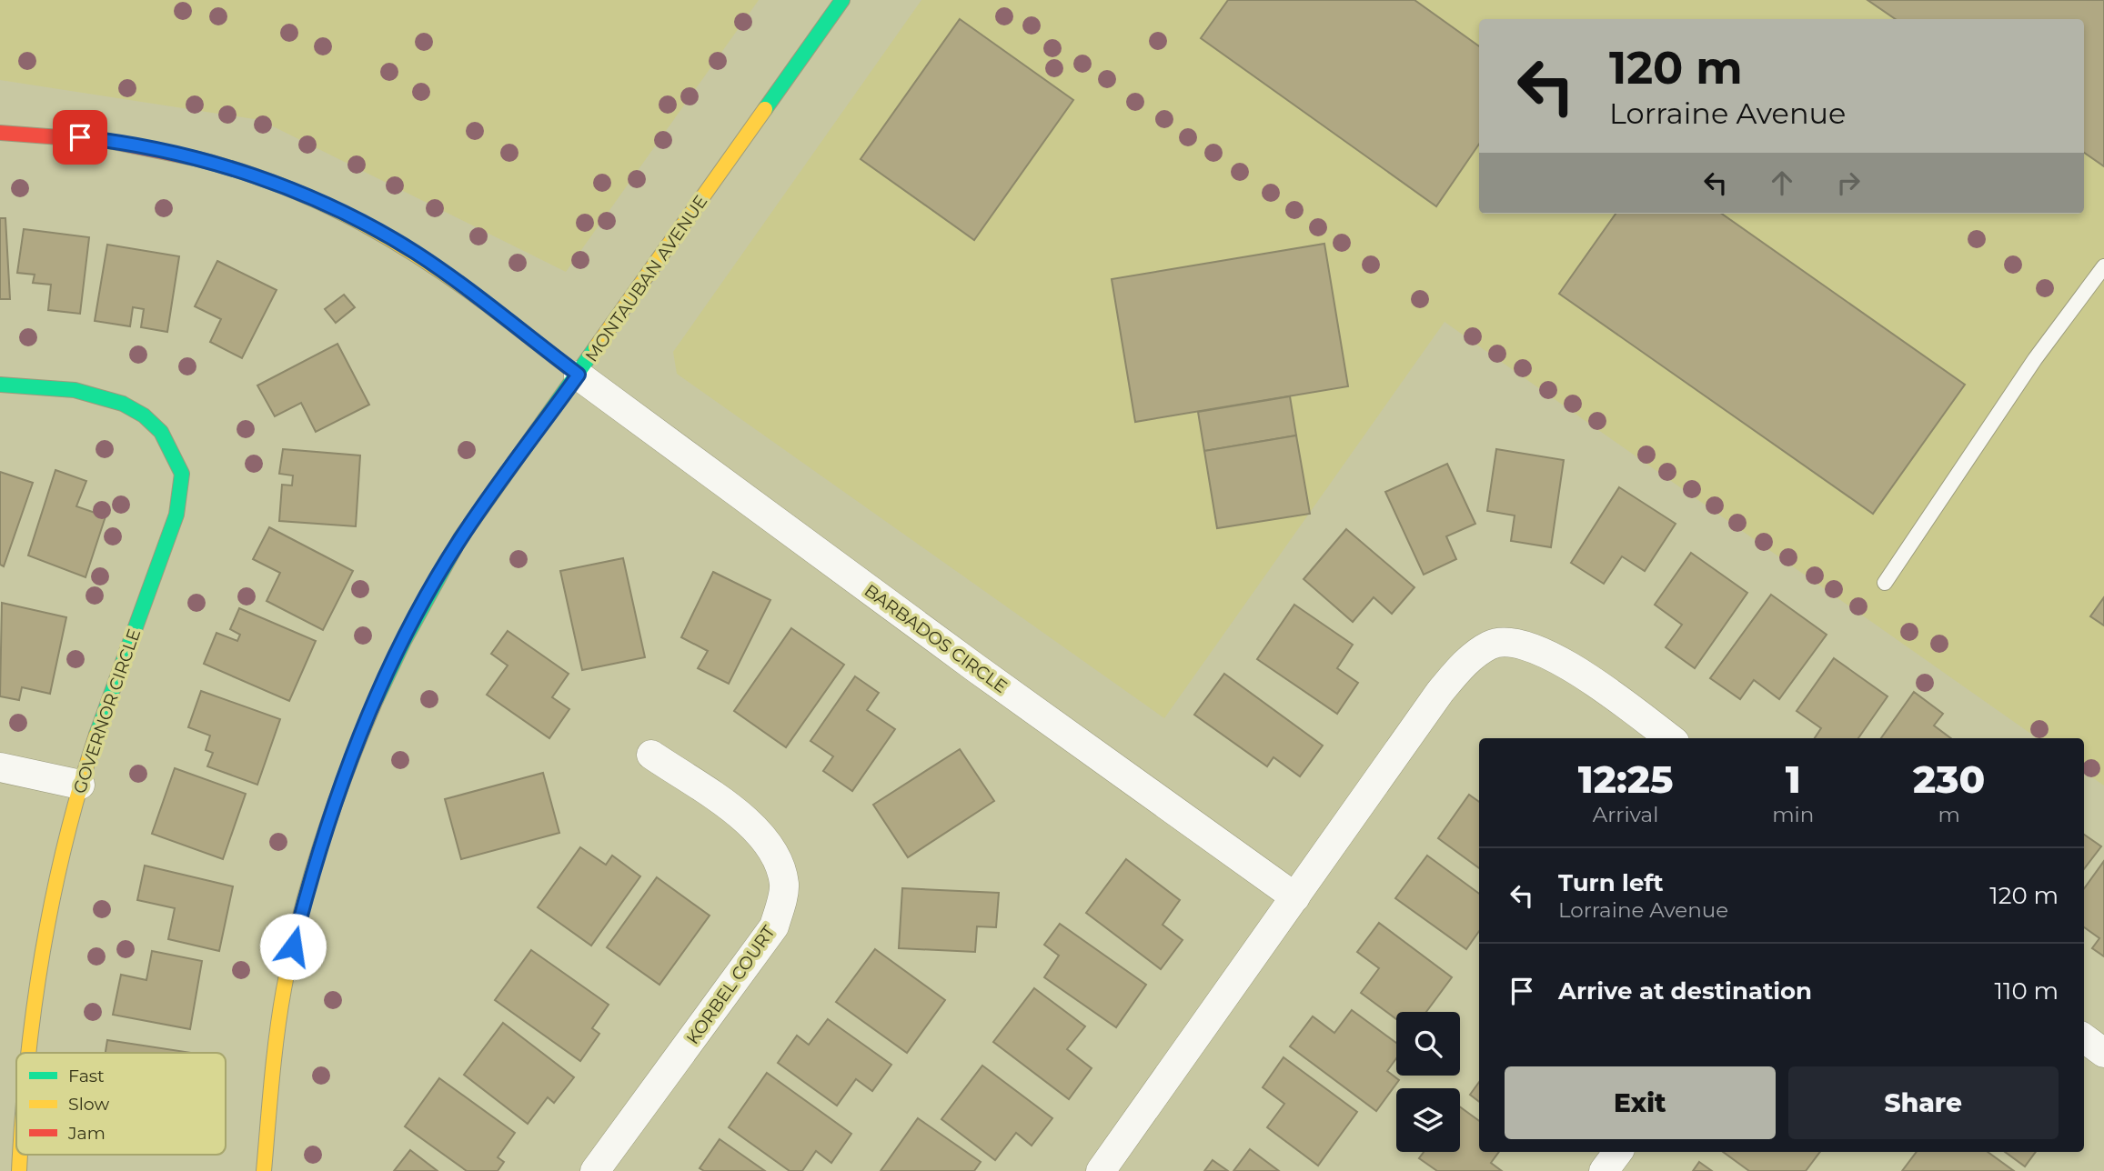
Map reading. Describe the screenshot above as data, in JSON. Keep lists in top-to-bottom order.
{
  "streets": {
    "street": [
      "MONTAUBAN AVENUE",
      "BARBADOS CIRCLE",
      "GOVERNOR CIRCLE",
      "KORBEL COURT"
    ]
  },
  "crossings": [
    ["MONTAUBAN AVENUE", "BARBADOS CIRCLE"]
  ],
  "legend": ["Fast", "Slow", "Jam"],
  "page": {
    "turn": ["120 m", "Lorraine Avenue"],
    "eta": [
      "12:25",
      "Arrival",
      "1",
      "min",
      "230",
      "m"
    ],
    "list": [
      {
        "name": "Turn left",
        "note": "Lorraine Avenue",
        "value": "120 m"
      },
      {
        "name": "Arrive at destination",
        "value": "110 m"
      }
    ],
    "buttons": ["Exit", "Share"]
  }
}
